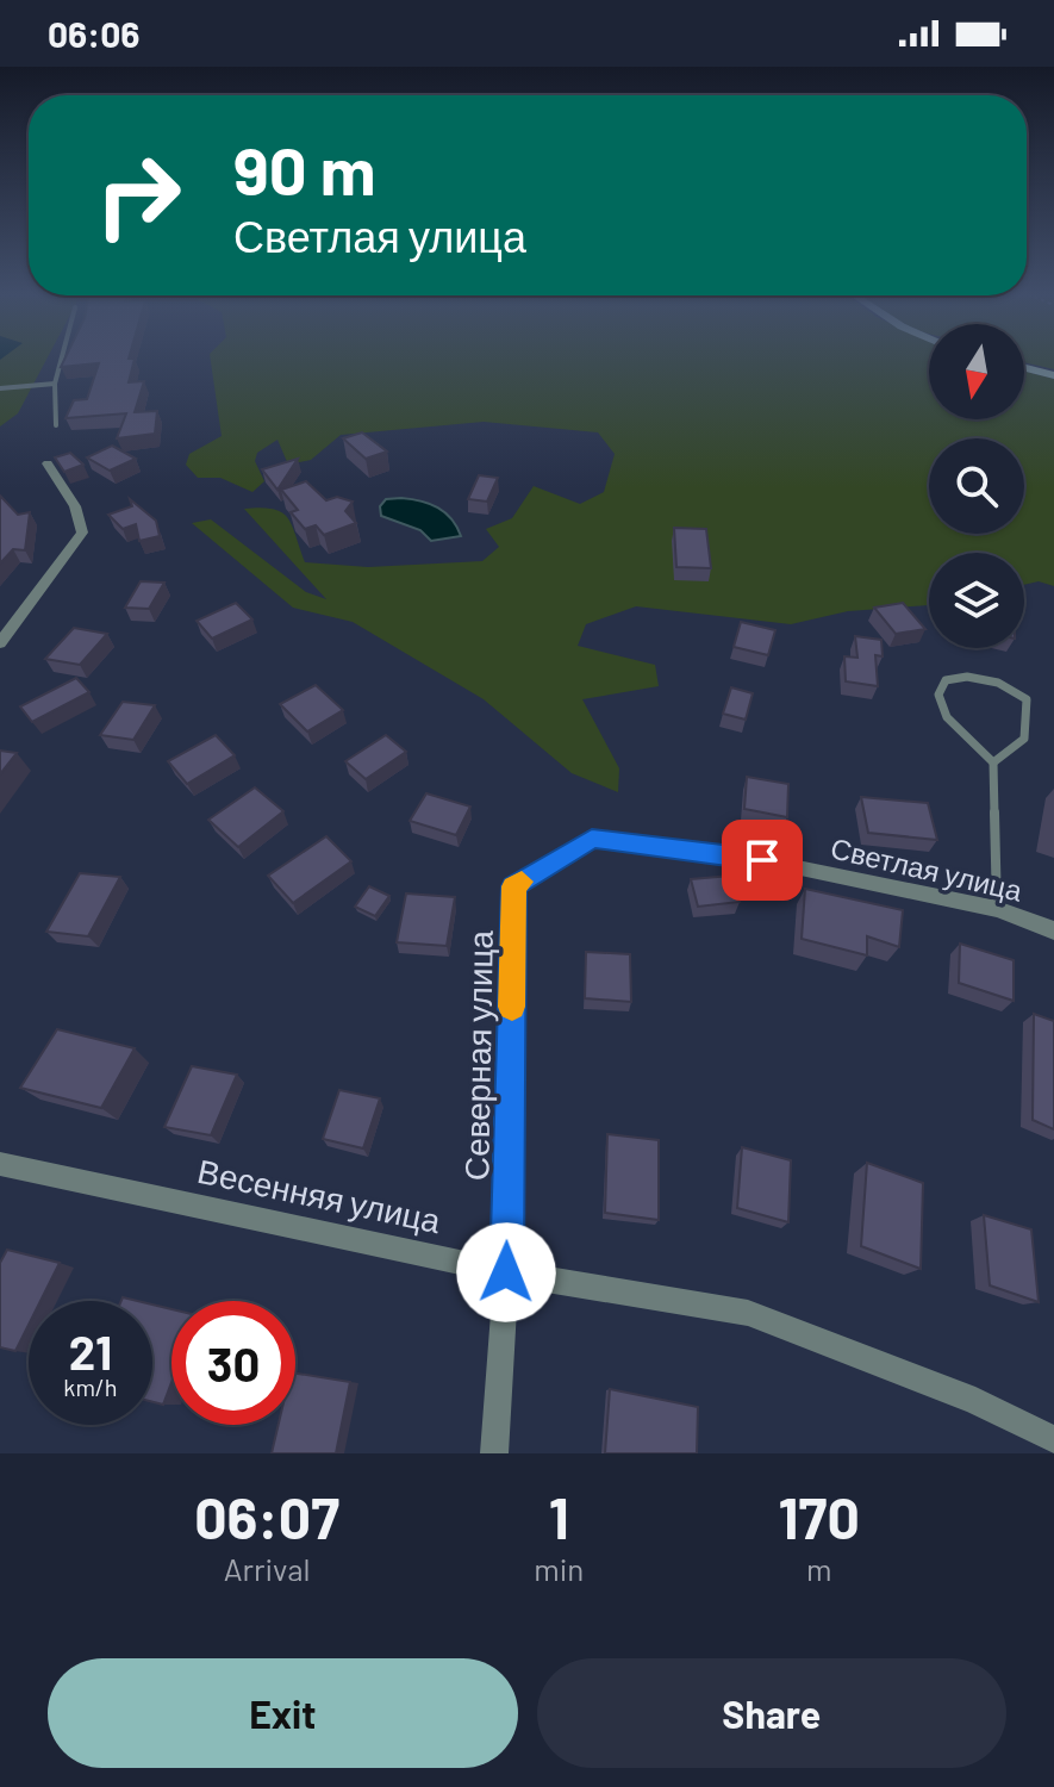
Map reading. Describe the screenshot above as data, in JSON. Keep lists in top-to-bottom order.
{
  "streets": {
    "street": ["Светлая улица", "Северная улица", "Весенняя улица"]
  },
  "crossings": [
    ["Светлая улица", "Северная улица"],
    ["Северная улица", "Весенняя улица"]
  ],
  "north": "bottom",
  "page": {
    "status": "06:06",
    "turn": ["90 m", "Светлая улица"],
    "speed": "21 km/h",
    "limit": "30",
    "eta": [
      "06:07",
      "Arrival",
      "1",
      "min",
      "170",
      "m"
    ],
    "buttons": ["Exit", "Share"]
  }
}
